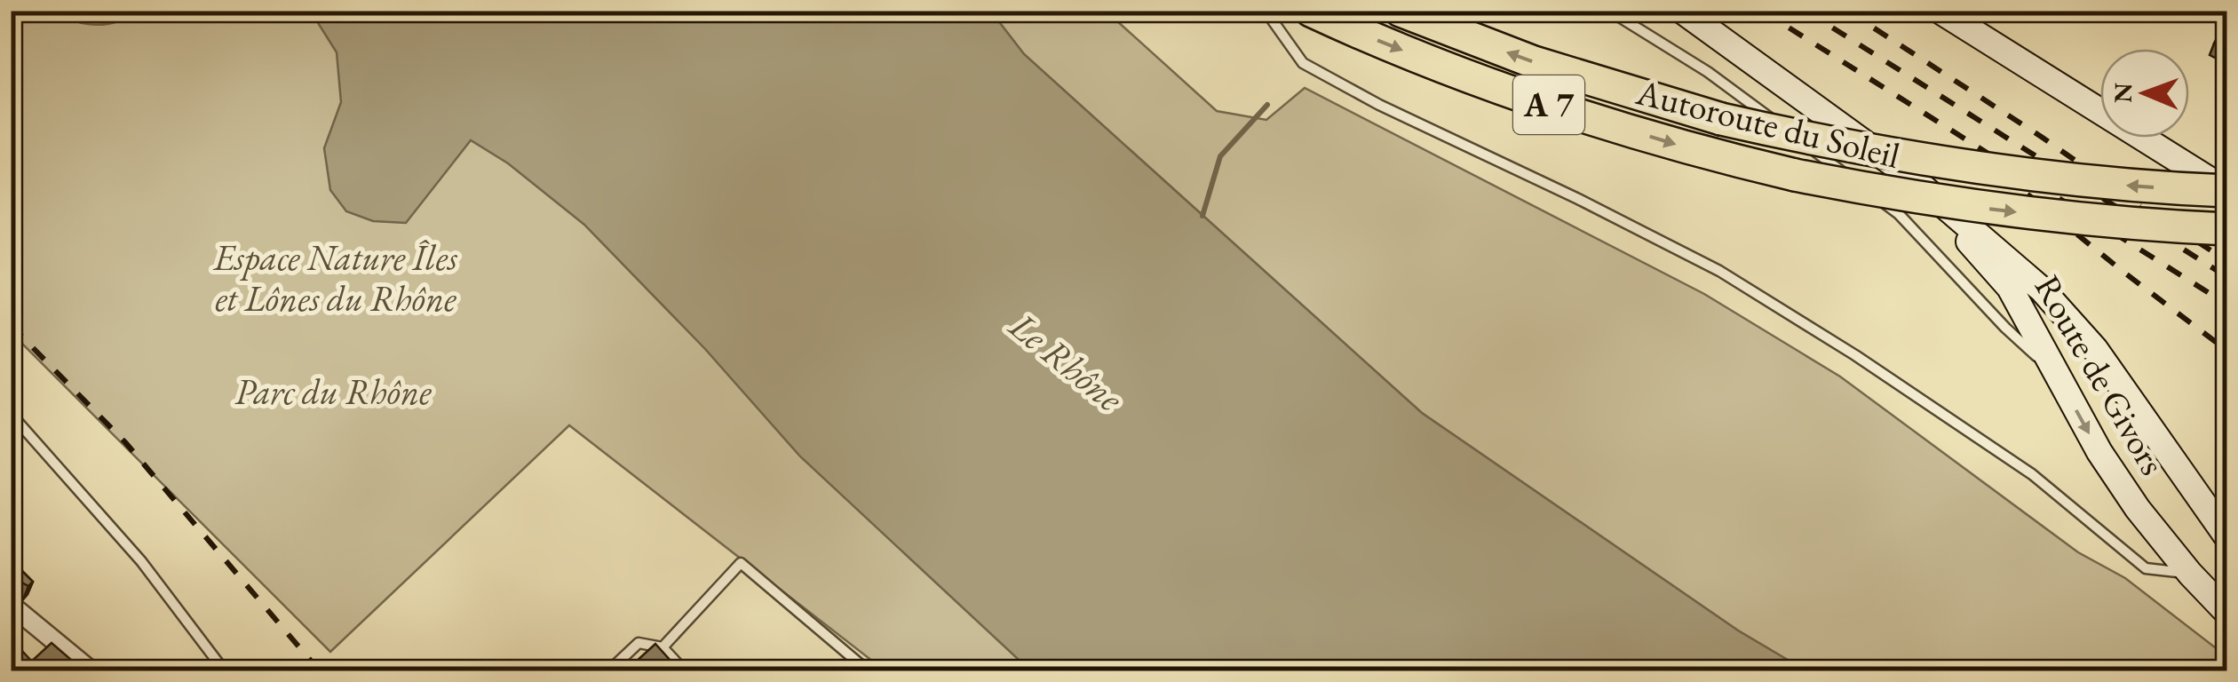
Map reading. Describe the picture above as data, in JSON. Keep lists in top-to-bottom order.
{
  "streets": {
    "highway": ["A 7", "Autoroute du Soleil"],
    "main road": ["Route de Givors"]
  },
  "water": ["Le Rhône"],
  "parks": ["Espace Nature Îles et Lônes du Rhône", "Parc du Rhône"],
  "north": "left"
}
